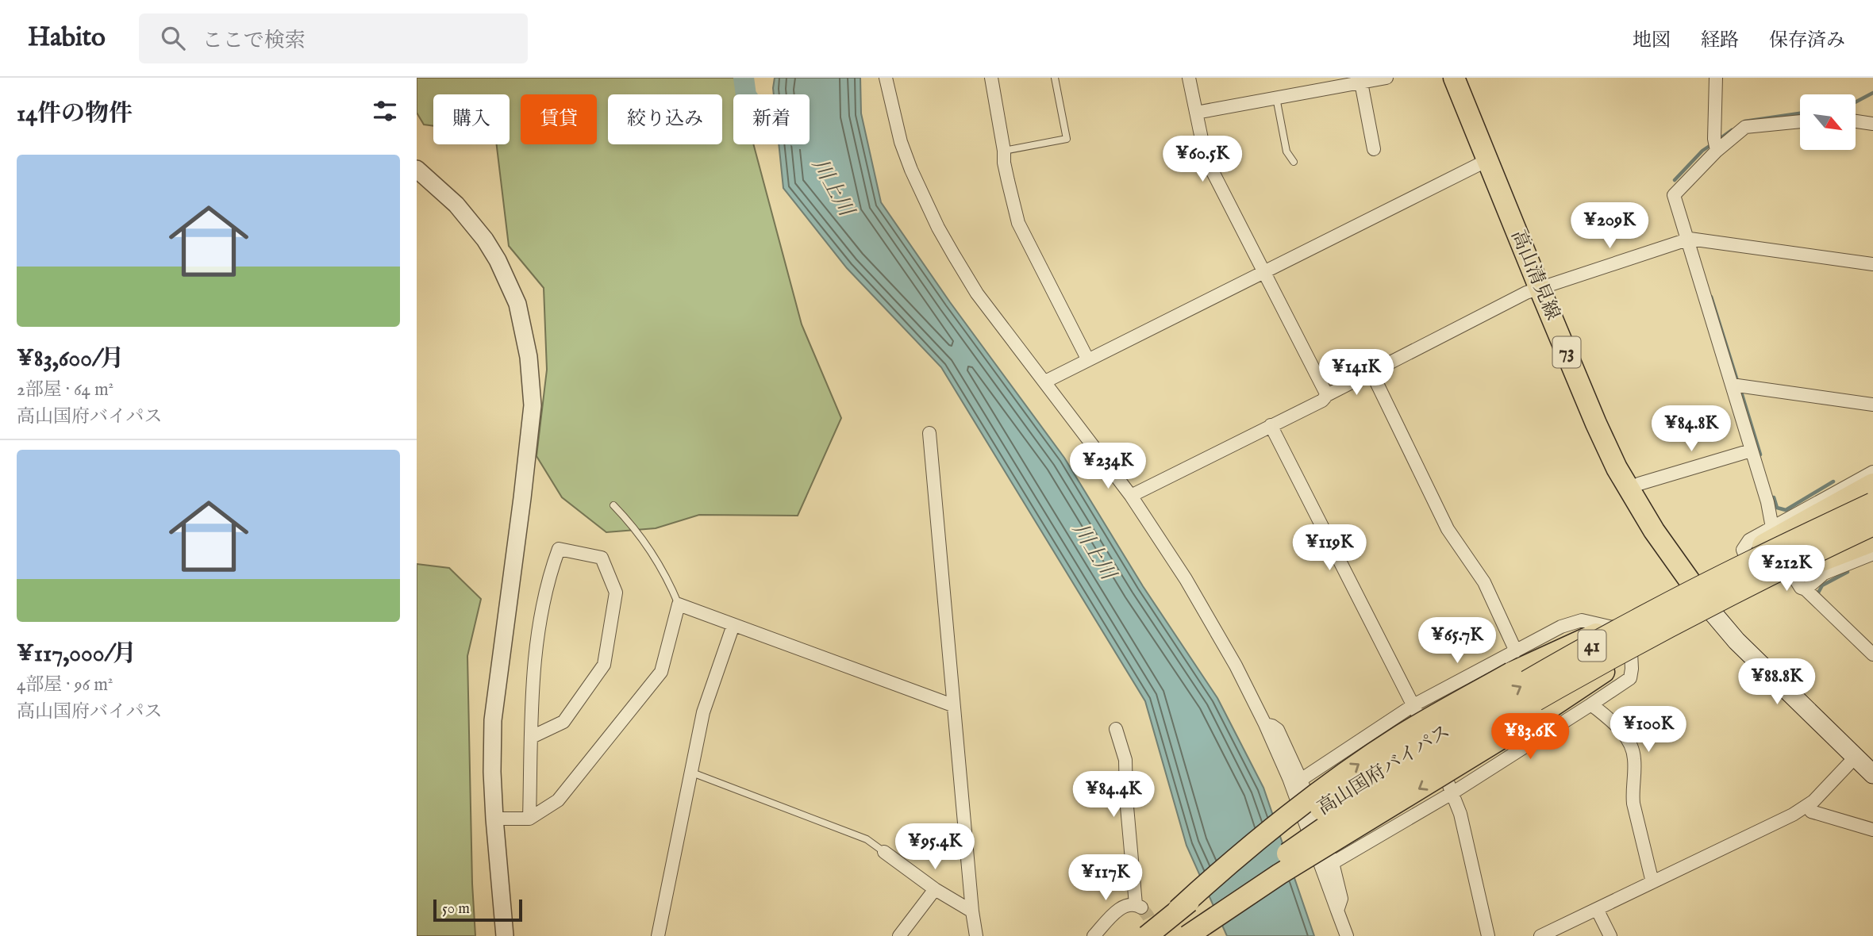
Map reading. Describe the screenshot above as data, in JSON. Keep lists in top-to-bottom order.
{
  "streets": {
    "highway": ["41", "高山国府バイパス"],
    "main road": ["高山清見線", "73"]
  },
  "crossings": [
    ["高山清見線", "41"],
    ["41", "高山国府バイパス"]
  ],
  "water": ["川上川"],
  "scale_bar": "50 m",
  "north": "bottom right",
  "page": {
    "header": "Habito",
    "search": "ここで検索",
    "nav": ["地図", "経路", "保存済み"],
    "heading": "14件の物件",
    "chip": [
      "購入",
      "賃貸",
      "絞り込み",
      "新着"
    ],
    "price": [
      "¥60.5K",
      "¥209K",
      "¥141K",
      "¥84.8K",
      "¥234K",
      "¥119K",
      "¥212K",
      "¥65.7K",
      "¥88.8K",
      "¥100K",
      "¥83.6K",
      "¥84.4K",
      "¥95.4K",
      "¥117K"
    ],
    "list": [
      {
        "name": "¥83,600/月",
        "note": "2部屋 · 64 m² · 高山国府バイパス"
      },
      {
        "name": "¥117,000/月",
        "note": "4部屋 · 96 m² · 高山国府バイパス"
      }
    ],
    "scale": "50 m"
  }
}
